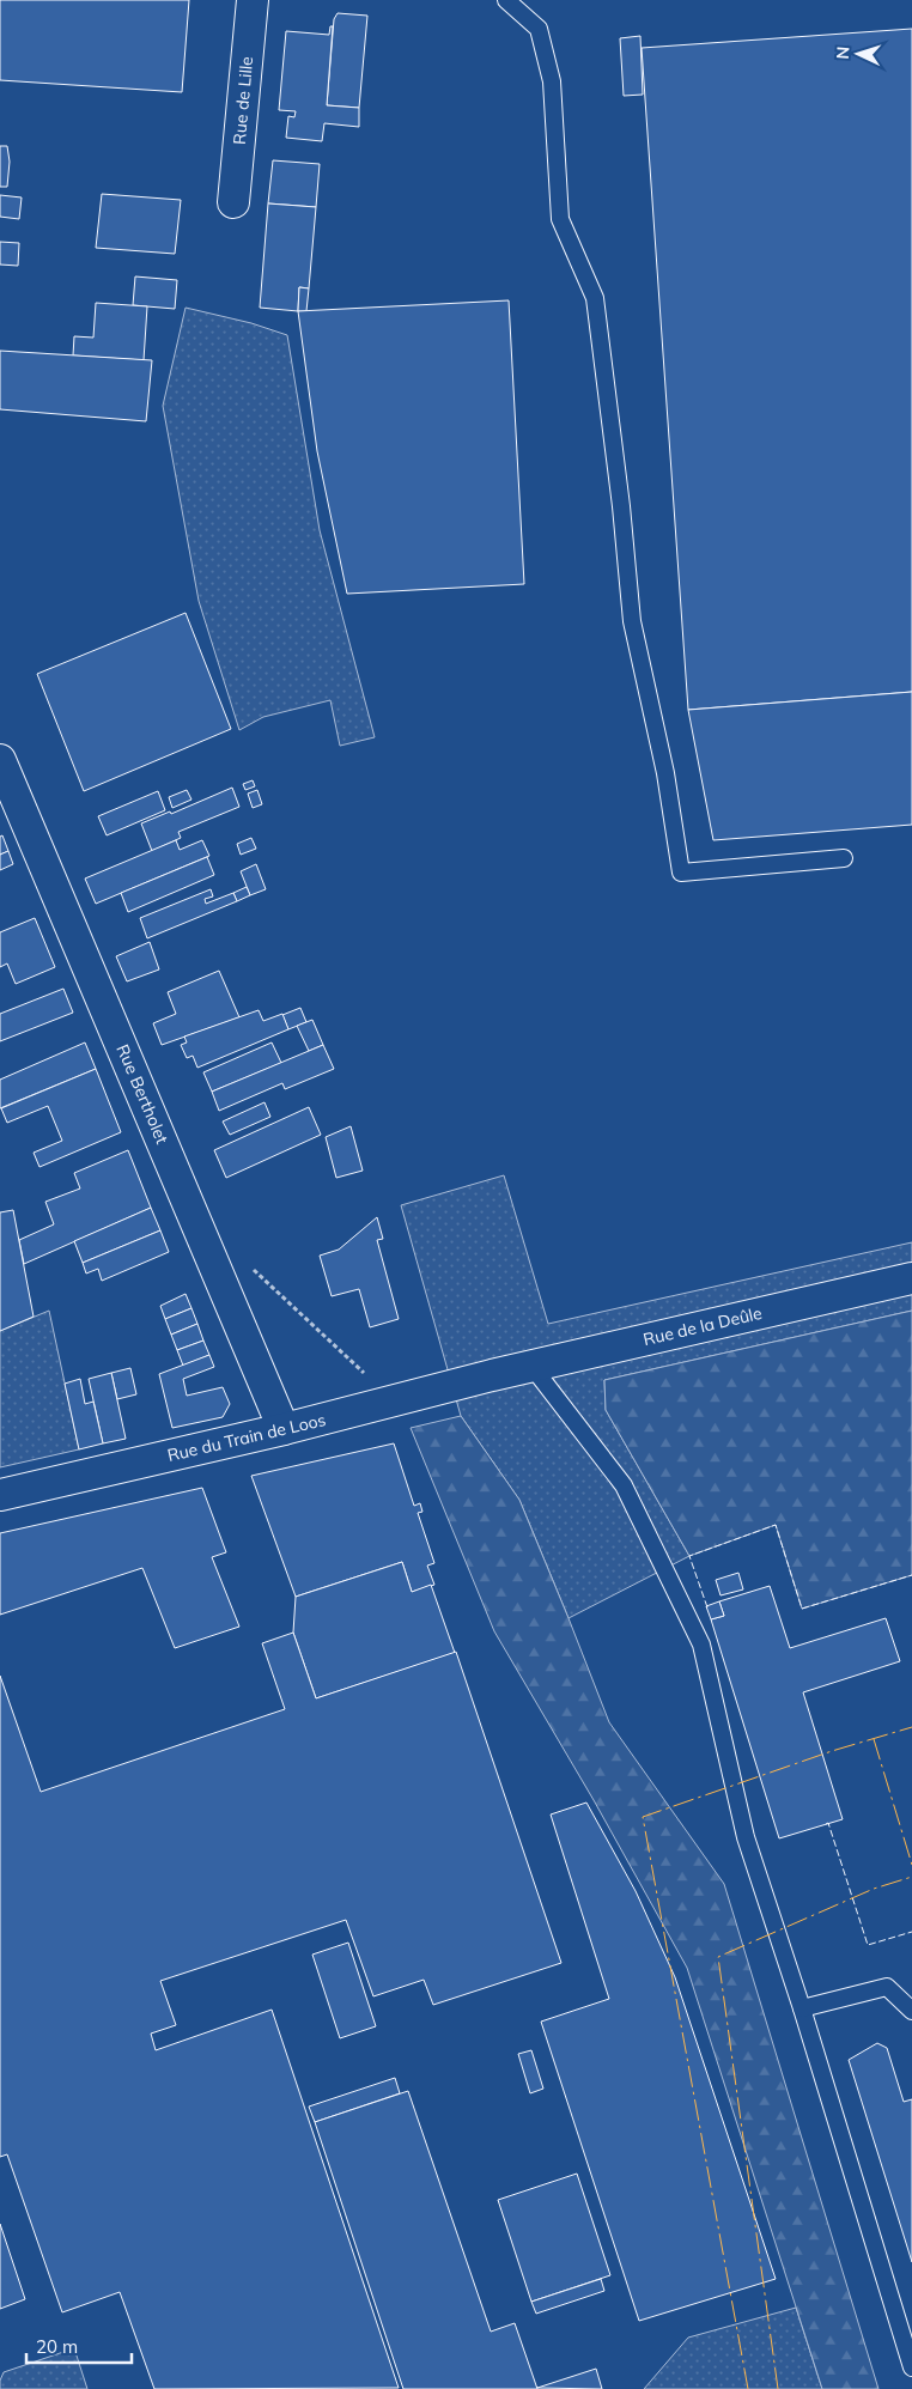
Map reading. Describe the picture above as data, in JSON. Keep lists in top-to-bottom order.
{
  "streets": {
    "street": [
      "Rue de Lille",
      "Rue Bertholet",
      "Rue de la Deûle",
      "Rue du Train de Loos"
    ]
  },
  "crossings": [
    ["Rue Bertholet", "Rue du Train de Loos"],
    ["Rue de la Deûle", "Rue du Train de Loos"]
  ],
  "scale_bar": "20 m",
  "north": "left"
}
